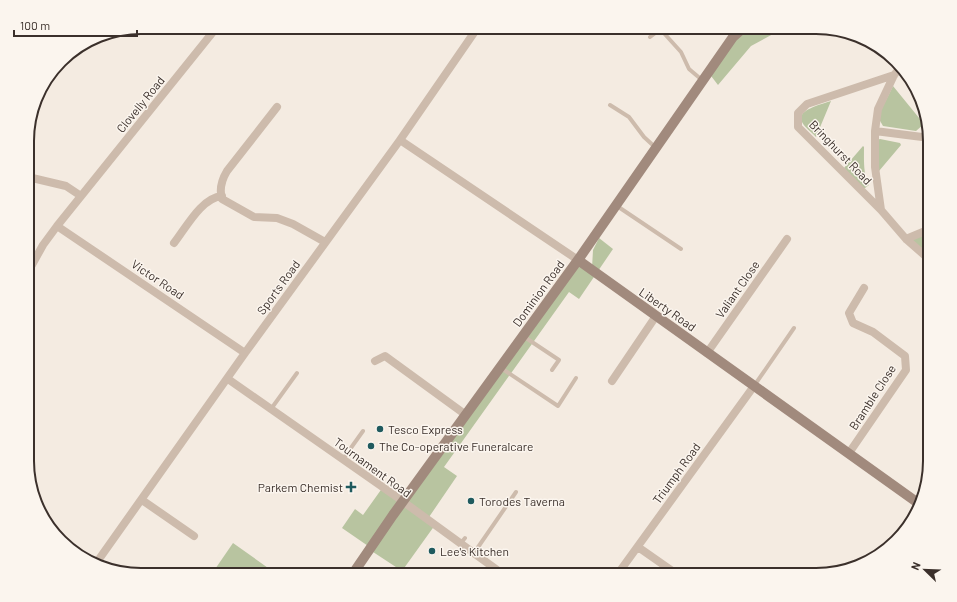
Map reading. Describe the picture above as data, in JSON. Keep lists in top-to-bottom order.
{
  "streets": {
    "street": [
      "Clovelly Road",
      "Bringhurst Road",
      "Victor Road",
      "Sports Road",
      "Valiant Close",
      "Dominion Road",
      "Liberty Road",
      "Bramble Close",
      "Tournament Road",
      "Triumph Road"
    ]
  },
  "crossings": [
    ["Clovelly Road", "Victor Road"],
    ["Victor Road", "Sports Road"],
    ["Sports Road", "Liberty Road"],
    ["Sports Road", "Tournament Road"],
    ["Valiant Close", "Liberty Road"],
    ["Dominion Road", "Liberty Road"],
    ["Dominion Road", "Tournament Road"],
    ["Liberty Road", "Bramble Close"],
    ["Liberty Road", "Triumph Road"]
  ],
  "places": {
    "other": [
      "Tesco Express",
      "The Co-operative Funeralcare",
      "Torodes Taverna",
      "Lee's Kitchen"
    ],
    "health": ["Parkem Chemist"]
  },
  "scale_bar": "100 m",
  "north": "top left"
}
